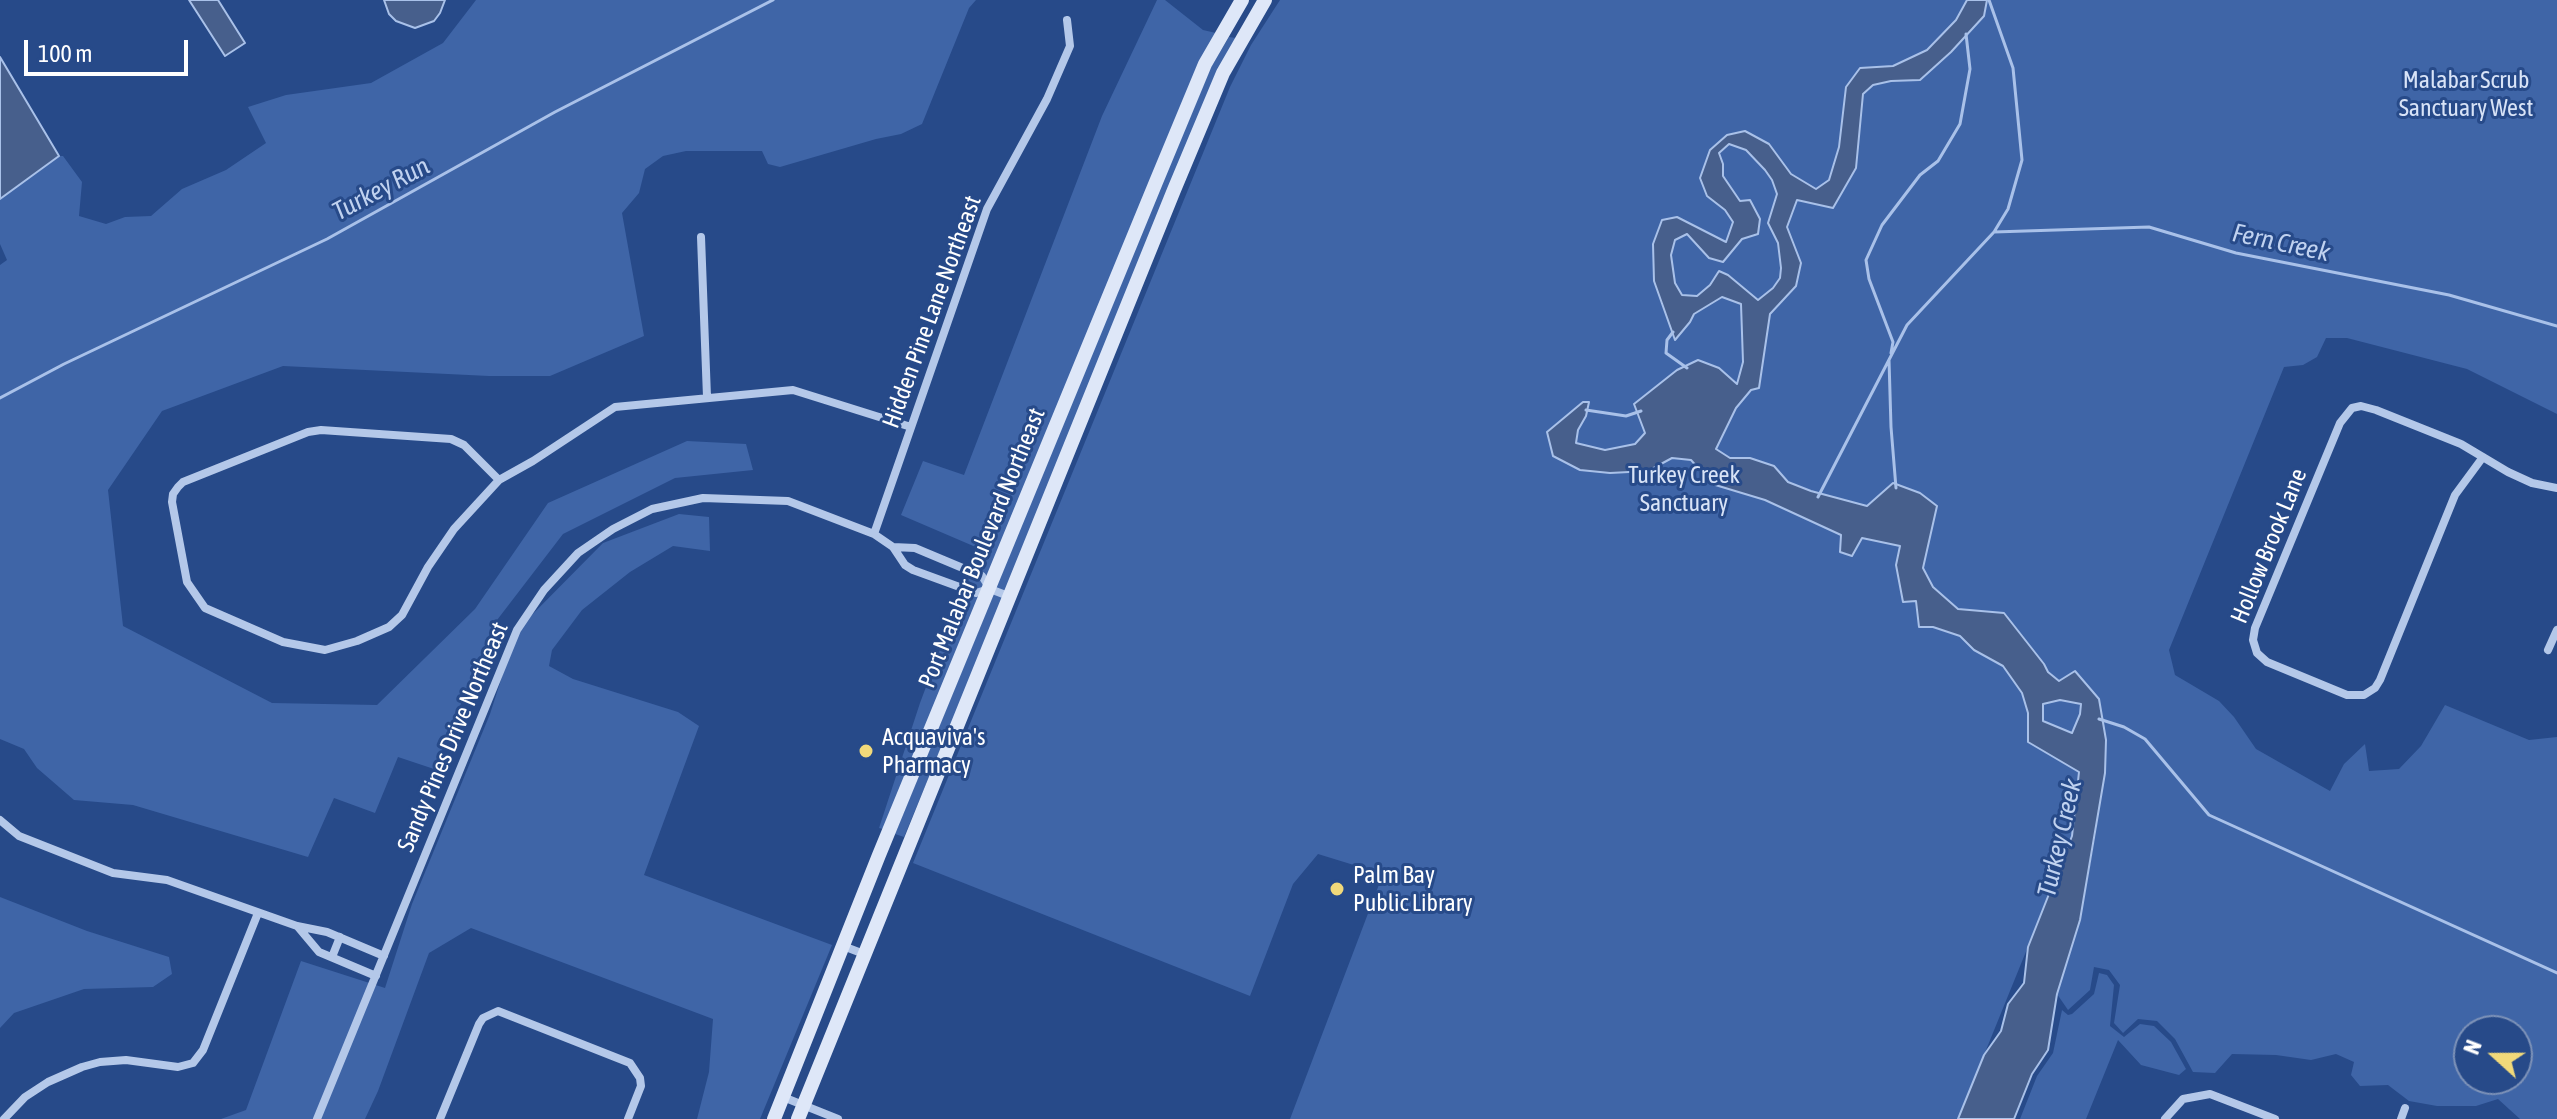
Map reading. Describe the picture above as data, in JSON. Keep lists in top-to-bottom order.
{
  "streets": {
    "street": [
      "Hidden Pine Lane Northeast",
      "Hollow Brook Lane",
      "Port Malabar Boulevard Northeast",
      "Sandy Pines Drive Northeast"
    ]
  },
  "crossings": [
    ["Hidden Pine Lane Northeast", "Sandy Pines Drive Northeast"],
    ["Port Malabar Boulevard Northeast", "Sandy Pines Drive Northeast"]
  ],
  "water": ["Turkey Run", "Fern Creek", "Turkey Creek"],
  "parks": ["Malabar Scrub Sanctuary West", "Turkey Creek Sanctuary"],
  "places": ["Acquaviva's Pharmacy", "Palm Bay Public Library"],
  "scale_bar": "100 m",
  "north": "left"
}
